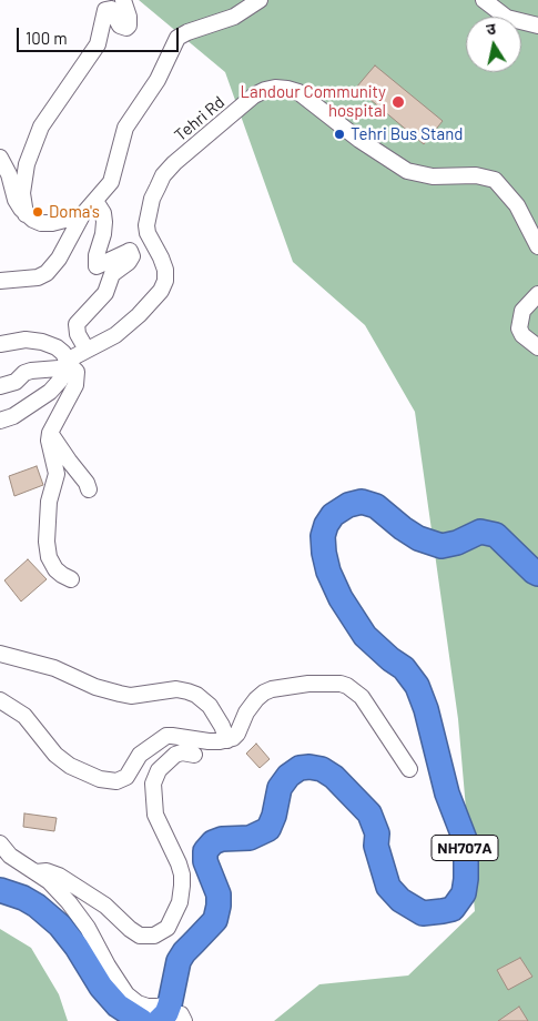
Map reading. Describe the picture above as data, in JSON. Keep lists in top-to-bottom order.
{
  "streets": {
    "highway": ["NH707A"],
    "street": ["Tehri Rd"]
  },
  "places": ["Landour Community hospital", "Tehri Bus Stand", "Doma's"],
  "scale_bar": "100 m",
  "north": "top"
}
